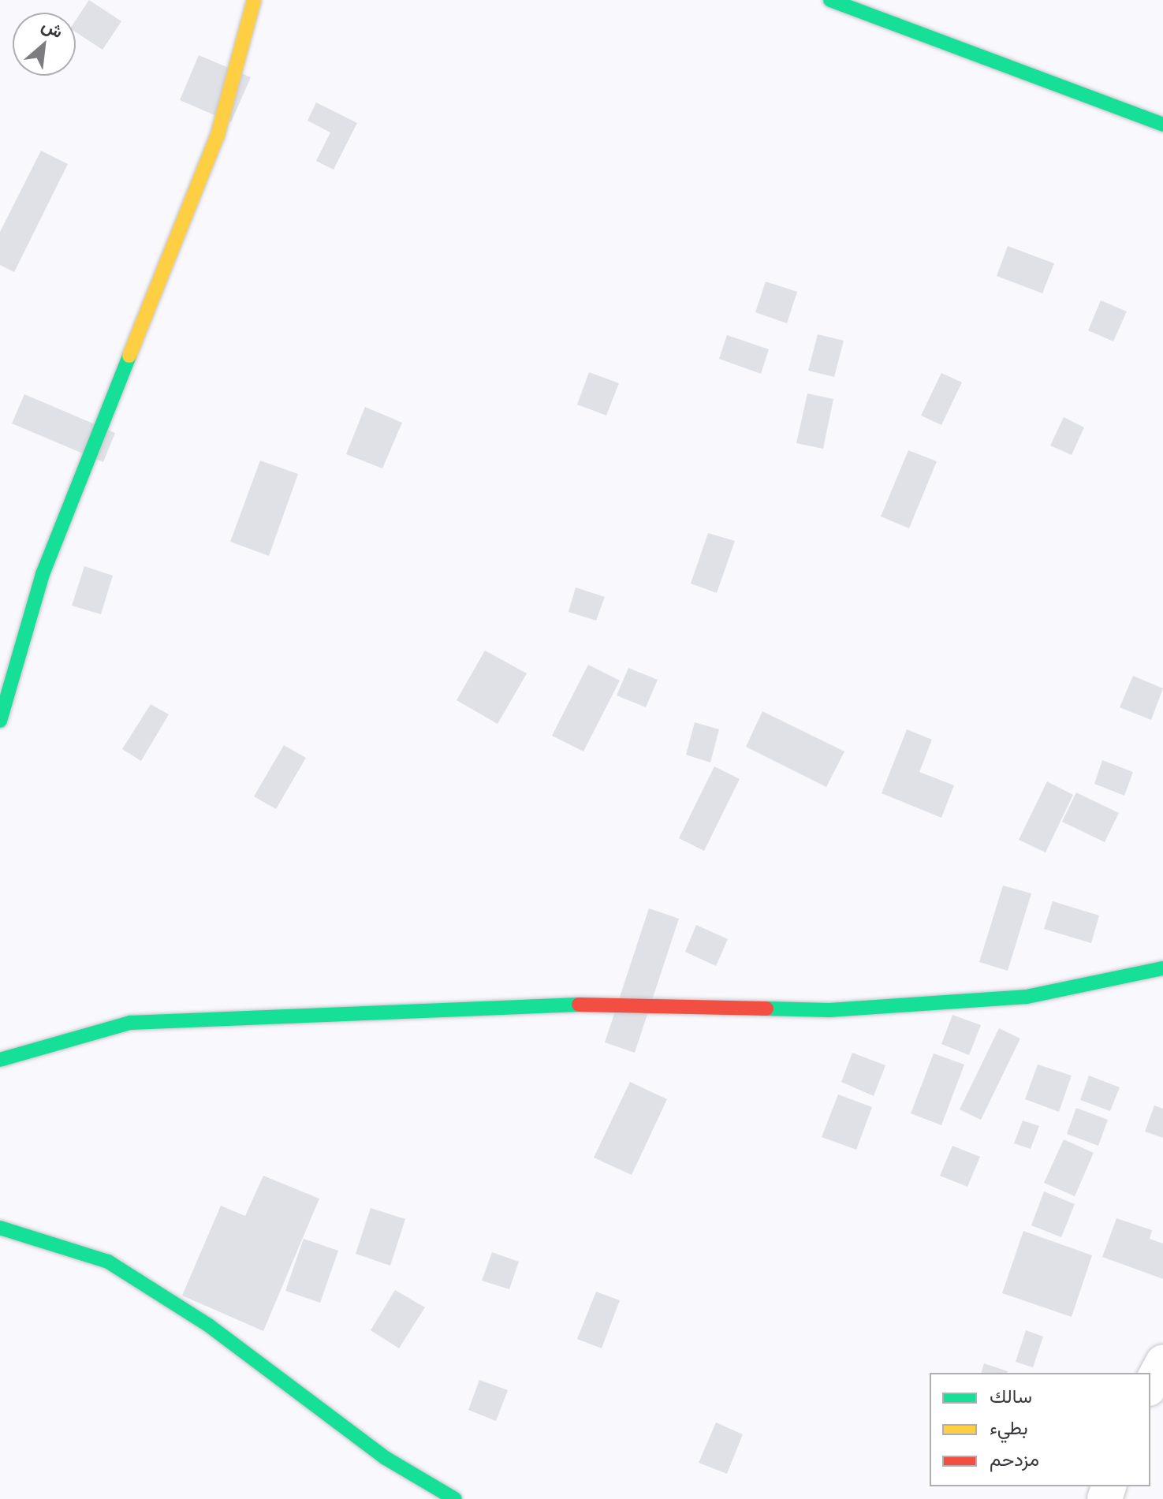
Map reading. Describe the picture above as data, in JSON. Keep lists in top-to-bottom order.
{
  "legend": ["سالك", "بطيء", "مزدحم"],
  "north": "top right"
}
